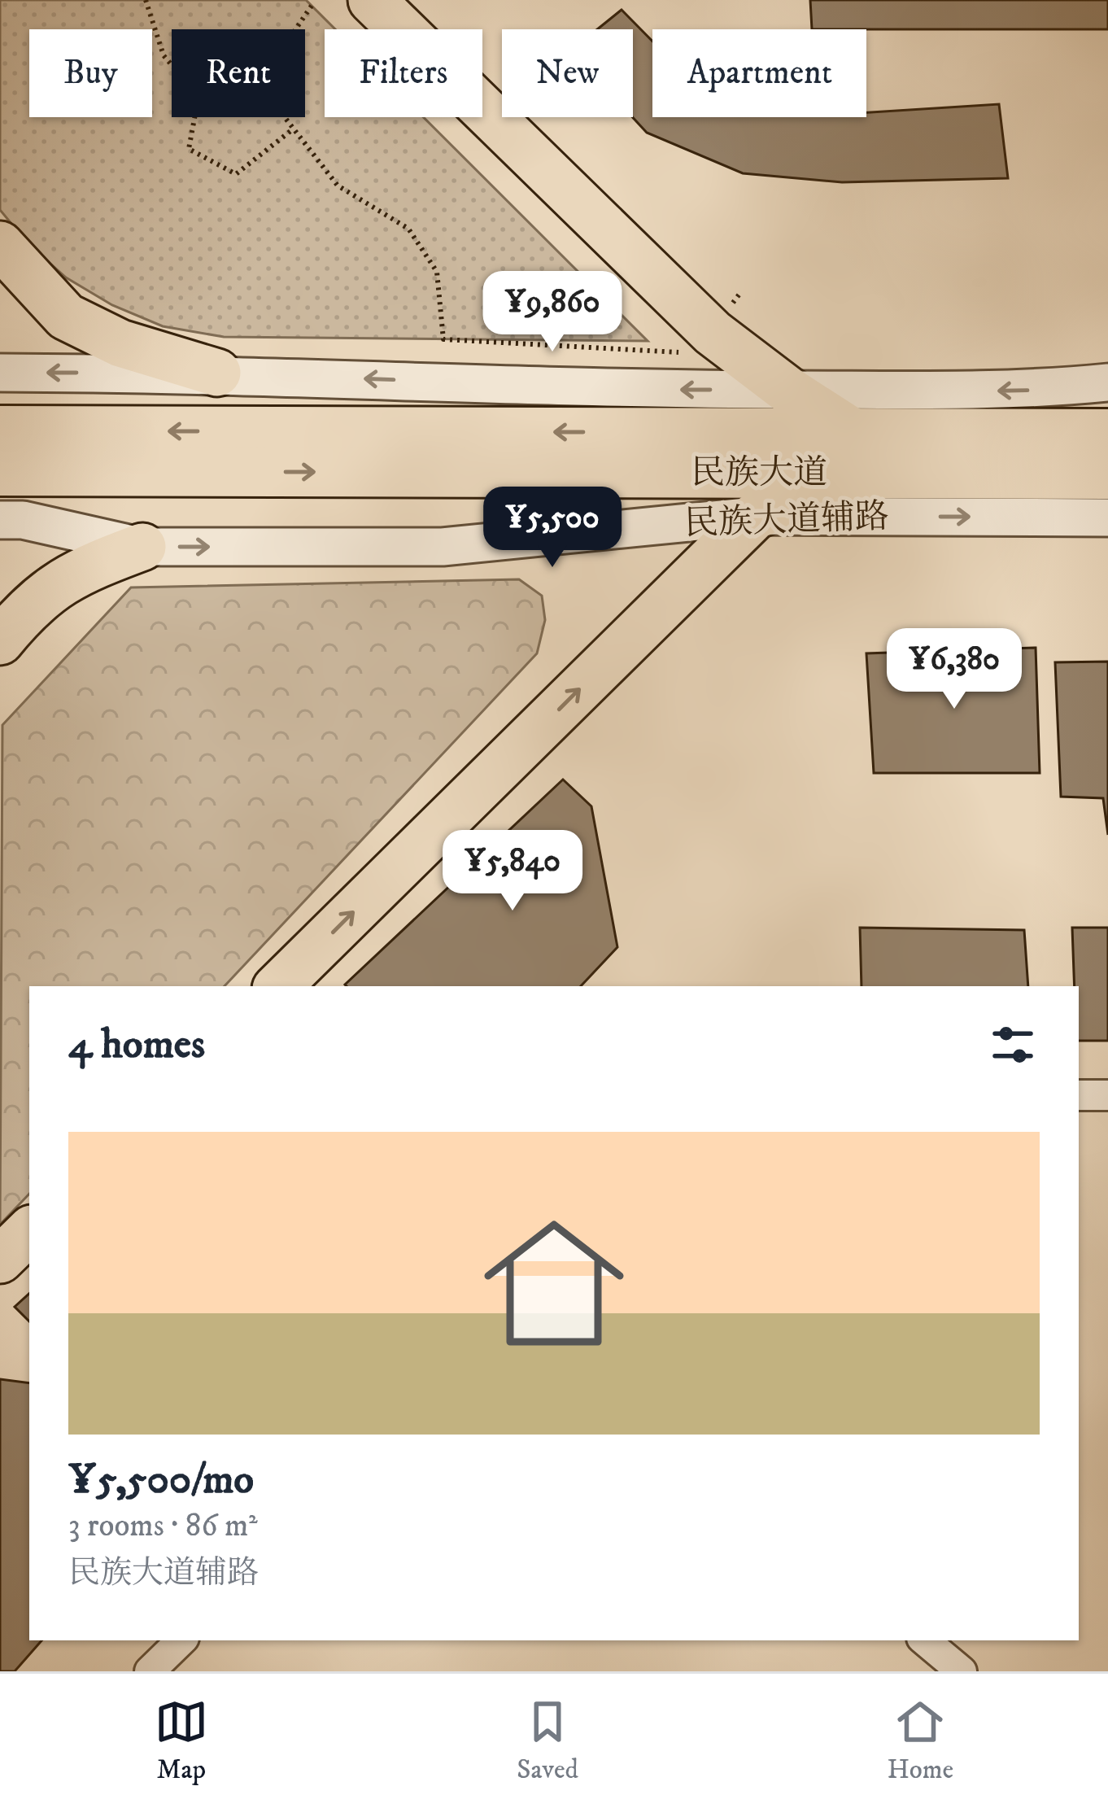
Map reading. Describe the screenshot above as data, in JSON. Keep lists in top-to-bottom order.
{
  "streets": {
    "highway": ["民族大道"],
    "street": ["民族大道辅路"]
  },
  "page": {
    "chip": [
      "Buy",
      "Rent",
      "Filters",
      "New",
      "Apartment"
    ],
    "price": [
      "¥9,860",
      "¥5,500",
      "¥6,380",
      "¥5,840"
    ],
    "heading": "4 homes",
    "list": [
      {
        "name": "¥5,500/mo",
        "note": "3 rooms · 86 m² · 民族大道辅路"
      }
    ],
    "tabs": ["Map", "Saved", "Home"]
  }
}
